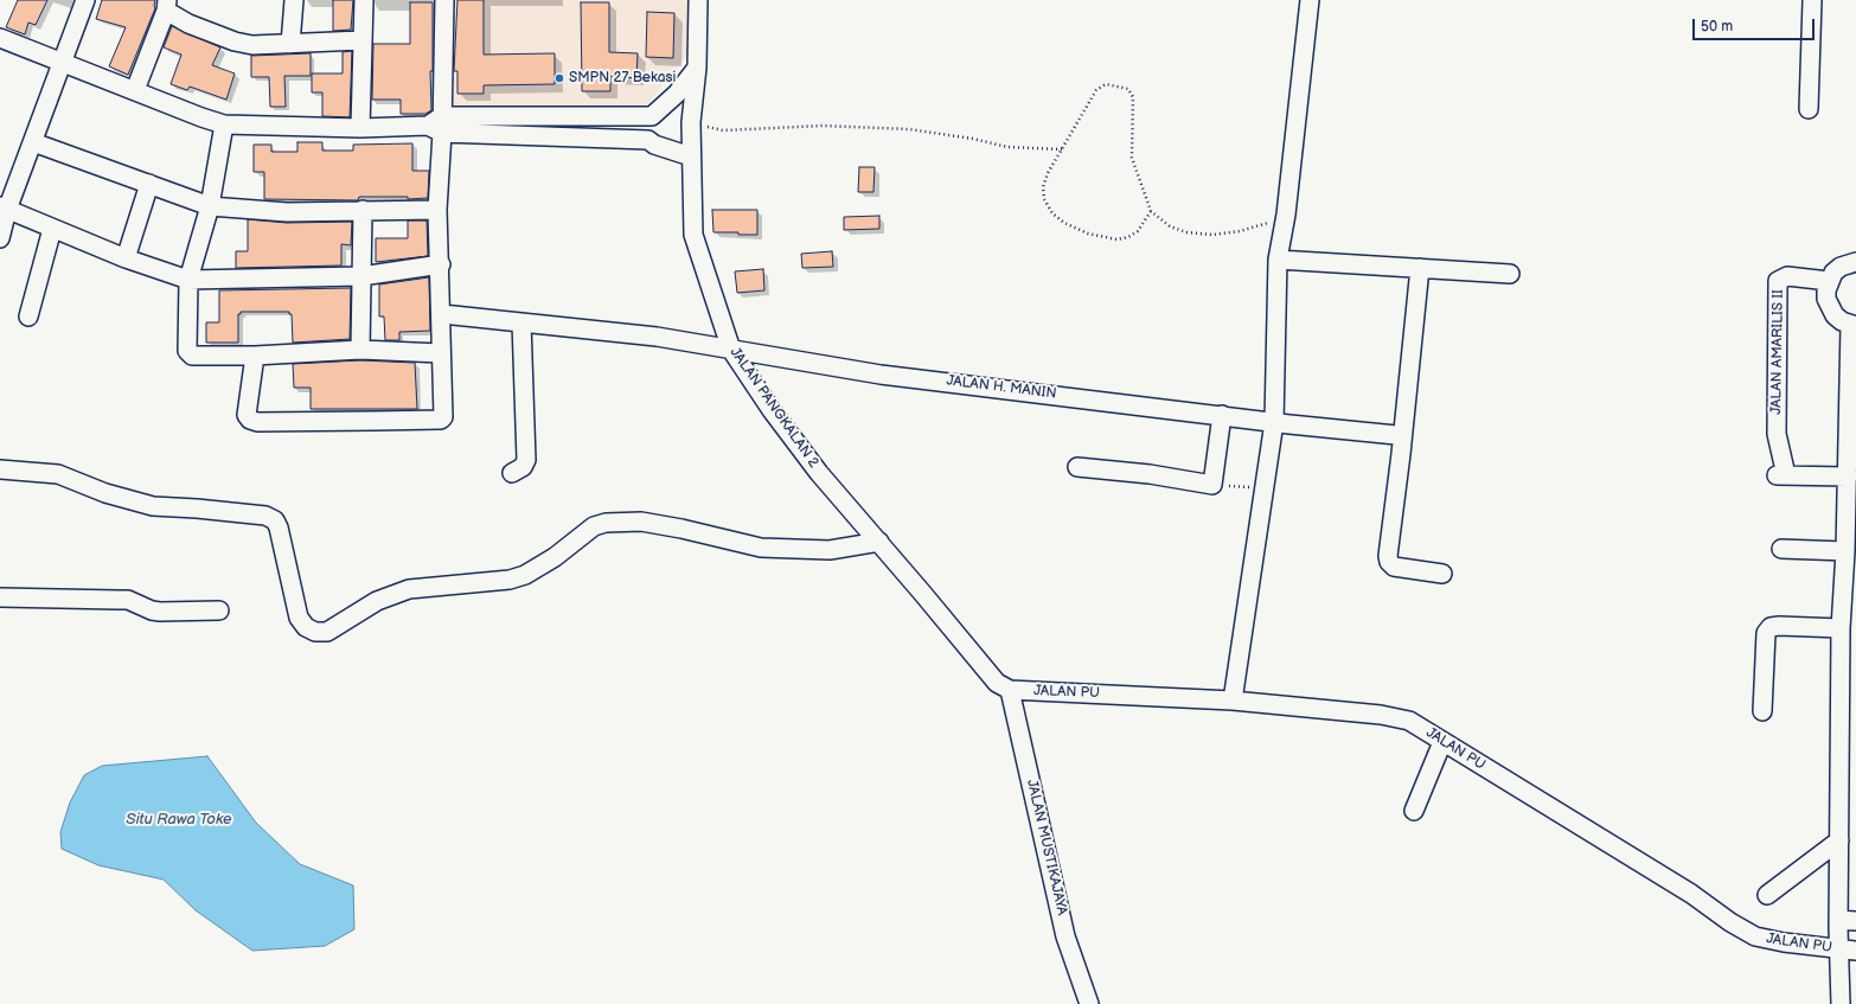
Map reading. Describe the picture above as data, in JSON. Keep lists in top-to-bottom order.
{
  "streets": {
    "street": [
      "JALAN AMARILIS II",
      "JALAN H. MANIN",
      "JALAN PANGKALAN 2",
      "JALAN PU",
      "JALAN MUSTIKAJAYA"
    ]
  },
  "crossings": [
    ["JALAN H. MANIN", "JALAN PANGKALAN 2"],
    ["JALAN PANGKALAN 2", "JALAN PU"],
    ["JALAN PANGKALAN 2", "JALAN MUSTIKAJAYA"],
    ["JALAN PU", "JALAN MUSTIKAJAYA"]
  ],
  "water": ["Situ Rawa Toke"],
  "places": ["SMPN 27 Bekasi"],
  "scale_bar": "50 m"
}
